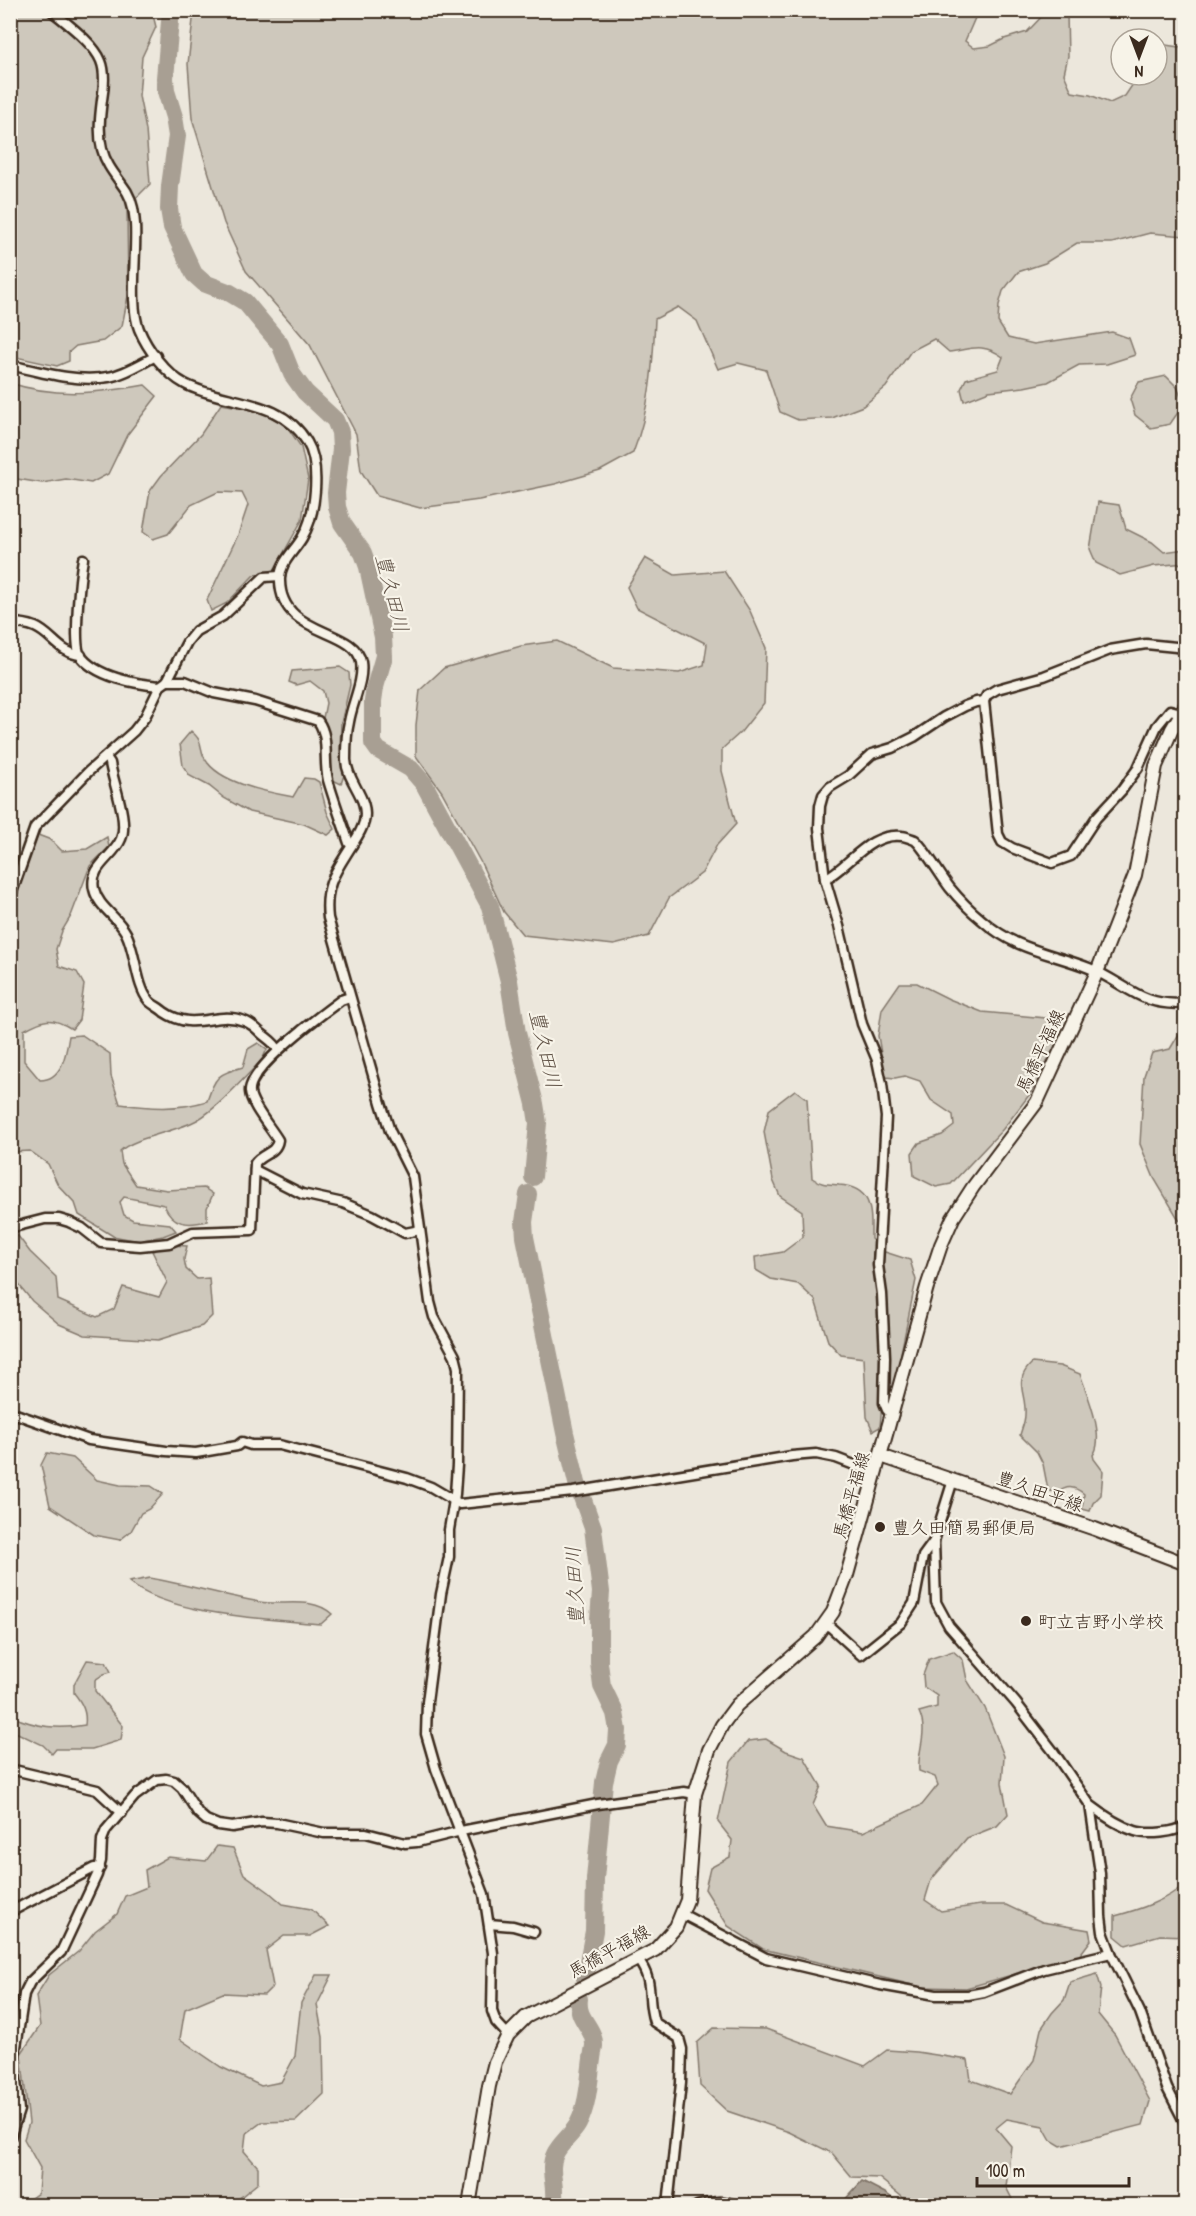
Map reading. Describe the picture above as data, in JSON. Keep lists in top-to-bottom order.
{
  "streets": {
    "main road": ["馬橋平福線", "豊久田平線"]
  },
  "crossings": [
    ["馬橋平福線", "豊久田平線"]
  ],
  "water": ["豊久田川"],
  "places": ["豊久田簡易郵便局", "町立吉野小学校"],
  "scale_bar": "100 m",
  "north": "bottom"
}
